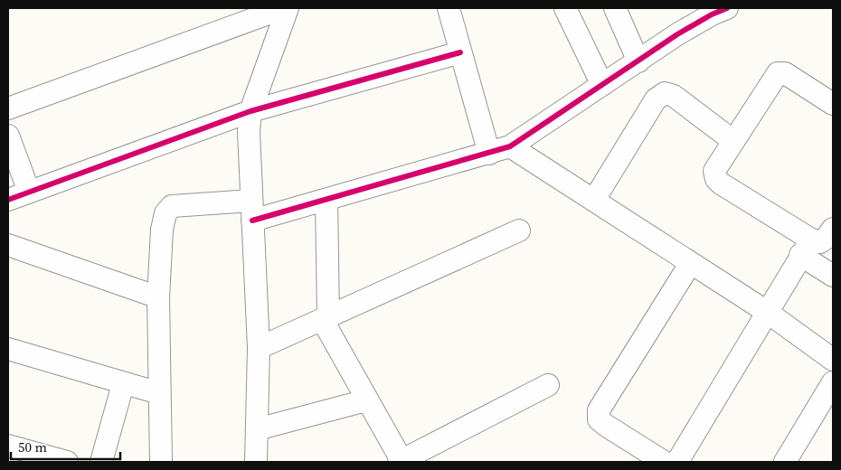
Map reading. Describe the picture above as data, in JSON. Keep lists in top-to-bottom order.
{
  "scale_bar": "50 m"
}
